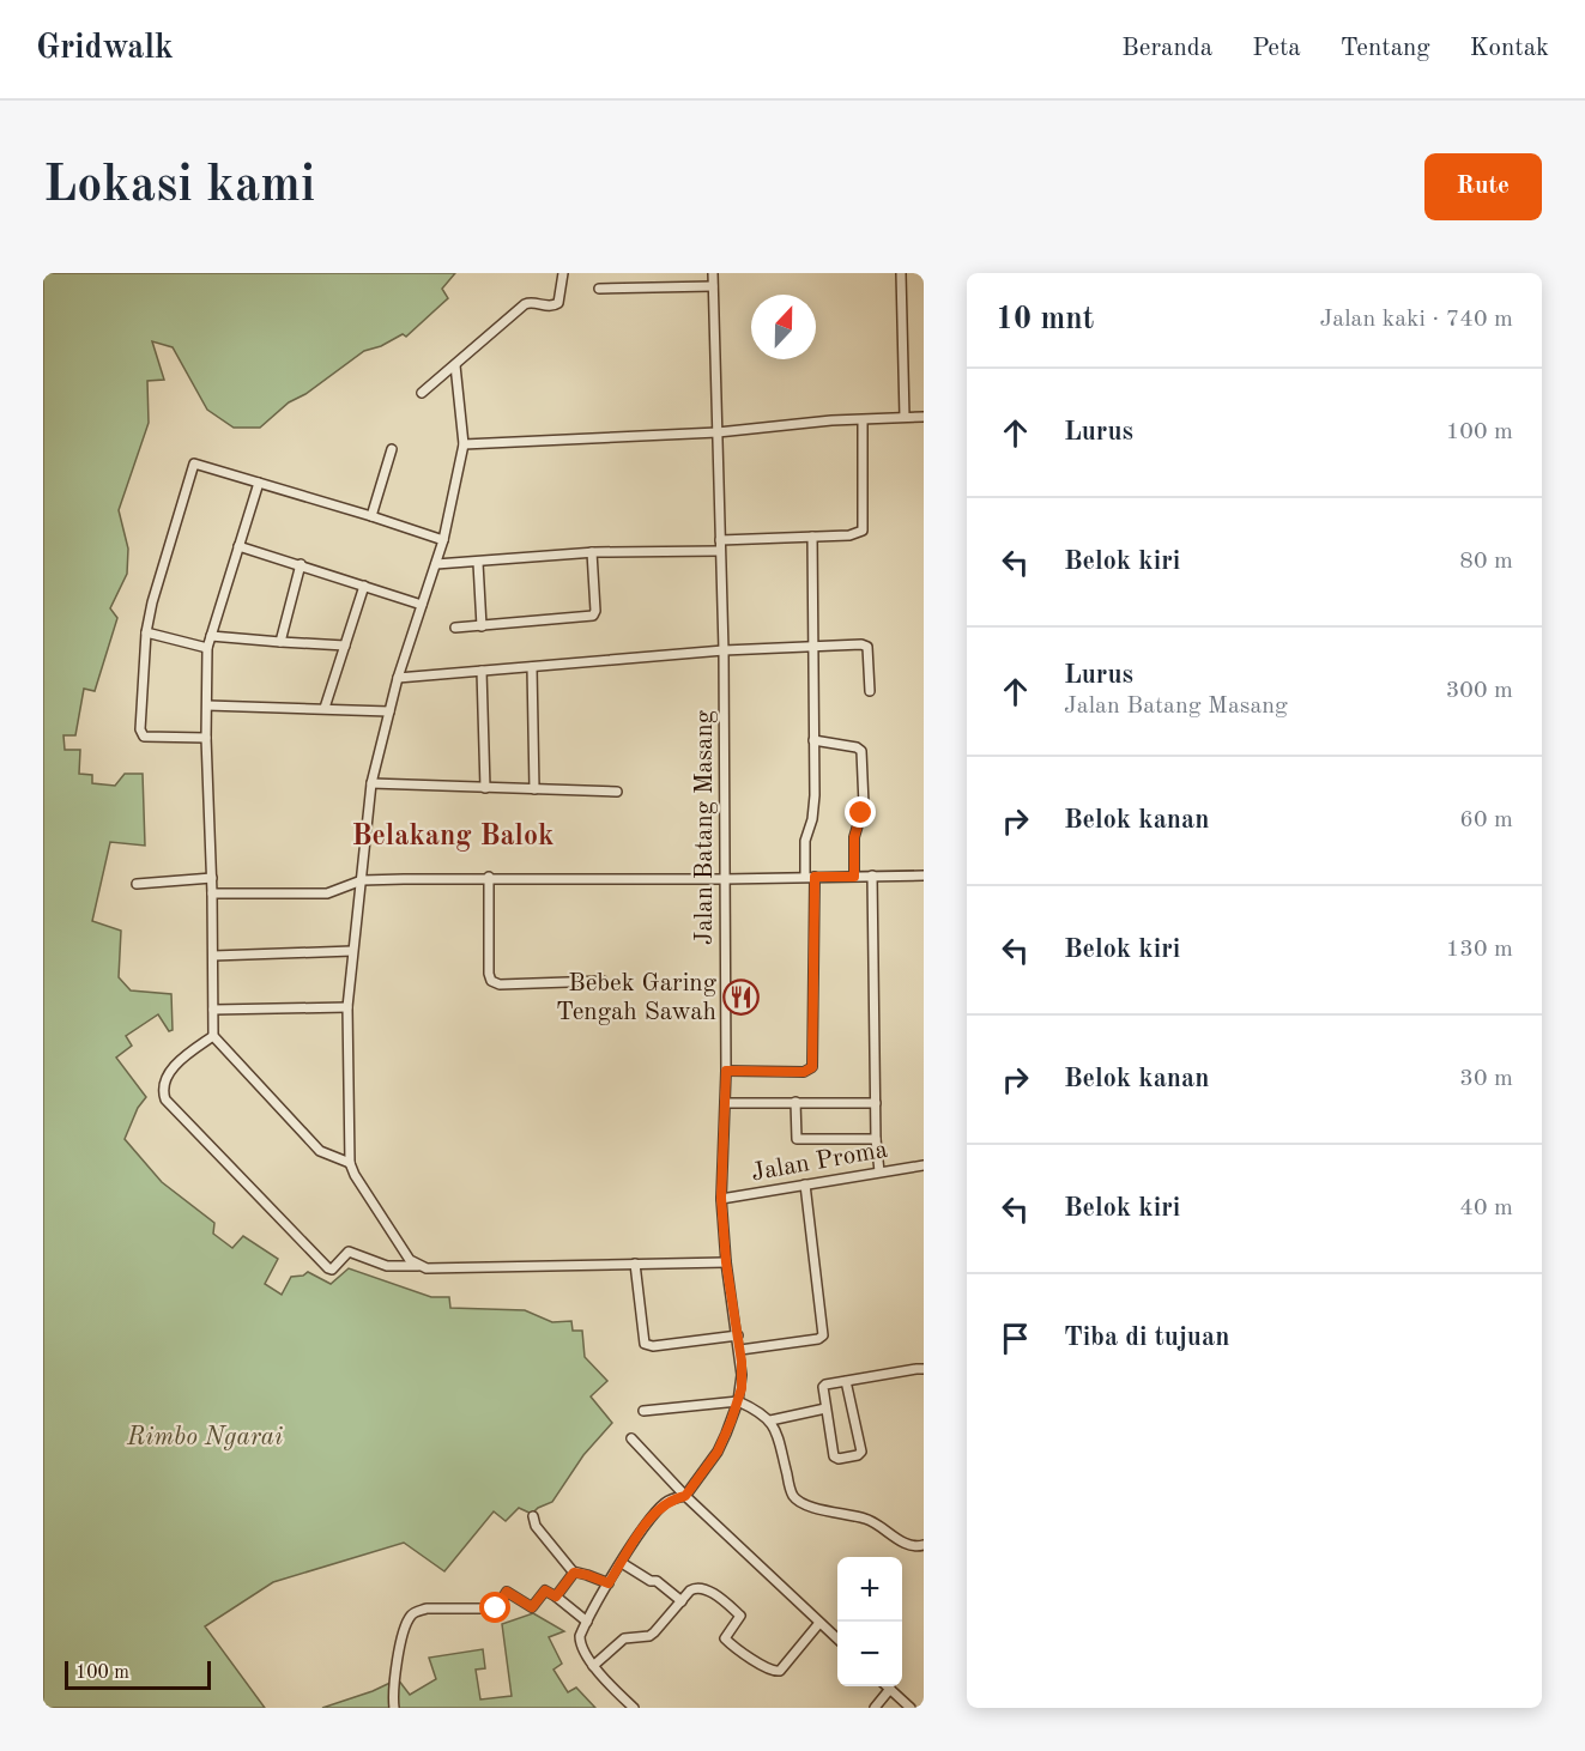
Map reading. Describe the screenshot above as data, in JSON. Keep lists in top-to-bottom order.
{
  "streets": {
    "street": ["Jalan Batang Masang", "Jalan Proma"]
  },
  "crossings": [
    ["Jalan Batang Masang", "Jalan Proma"]
  ],
  "districts": ["Belakang Balok"],
  "parks": ["Rimbo Ngarai"],
  "places": {
    "restaurant": ["Bebek Garing Tengah Sawah"]
  },
  "scale_bar": "100 m",
  "north": "top",
  "page": {
    "header": "Gridwalk",
    "nav": [
      "Beranda",
      "Peta",
      "Tentang",
      "Kontak"
    ],
    "buttons": "Rute",
    "title": "Lokasi kami",
    "heading": ["10 mnt", "Jalan kaki · 740 m"],
    "list": [
      ["Lurus", "100 m"],
      ["Belok kiri", "80 m"],
      ["Lurus", "Jalan Batang Masang", "300 m"],
      ["Belok kanan", "60 m"],
      ["Belok kiri", "130 m"],
      ["Belok kanan", "30 m"],
      ["Belok kiri", "40 m"],
      "Tiba di tujuan"
    ],
    "map_buttons": ["+", "−"],
    "scale": "100 m"
  }
}
